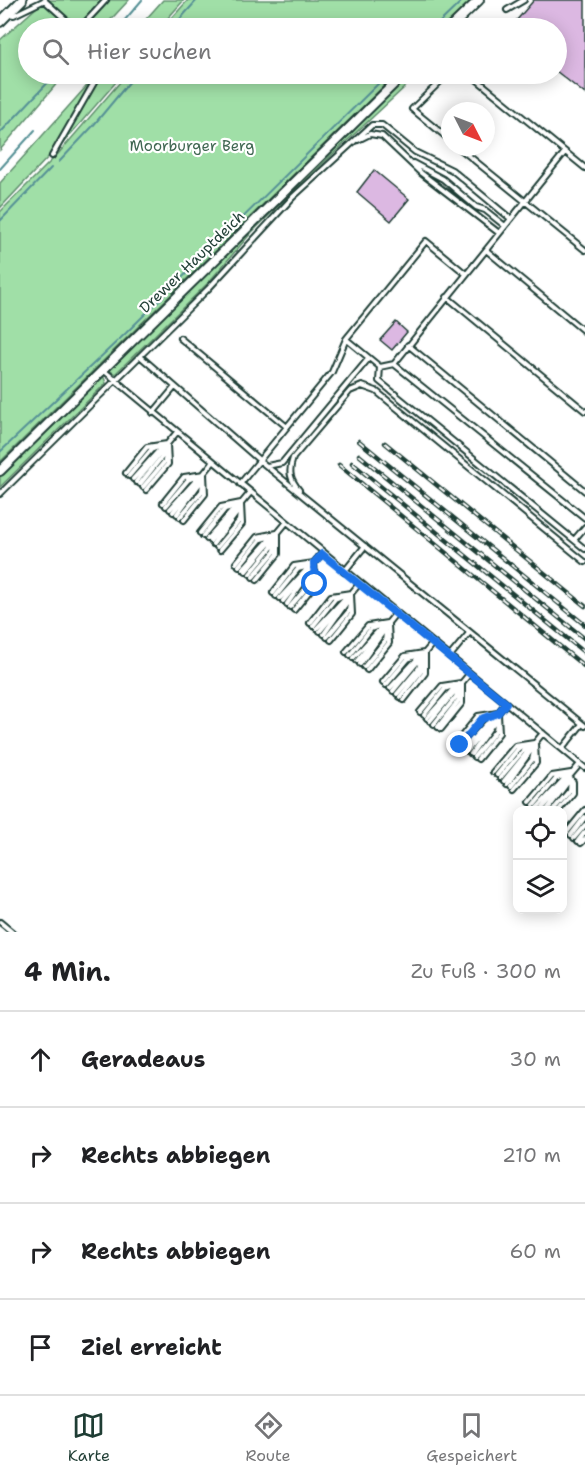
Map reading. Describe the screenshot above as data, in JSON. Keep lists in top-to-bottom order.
{
  "streets": {
    "street": ["Drewer Hauptdeich"]
  },
  "parks": ["Moorburger Berg"],
  "north": "bottom right",
  "page": {
    "search": "Hier suchen",
    "heading": ["4 Min.", "Zu Fuß · 300 m"],
    "list": [
      ["Geradeaus", "30 m"],
      ["Rechts abbiegen", "210 m"],
      ["Rechts abbiegen", "60 m"],
      "Ziel erreicht"
    ],
    "nav": ["Karte", "Route", "Gespeichert"]
  }
}
